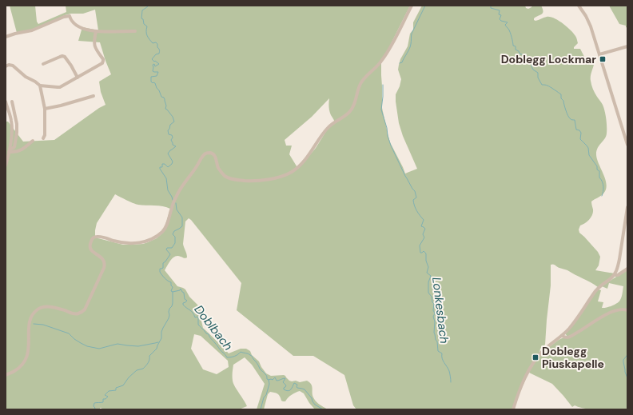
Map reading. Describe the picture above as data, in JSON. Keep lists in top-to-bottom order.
{
  "water": ["Lonkesbach", "Doblbach"],
  "places": {
    "transit": ["Doblegg Lockmar", "Doblegg Piuskapelle"]
  }
}
